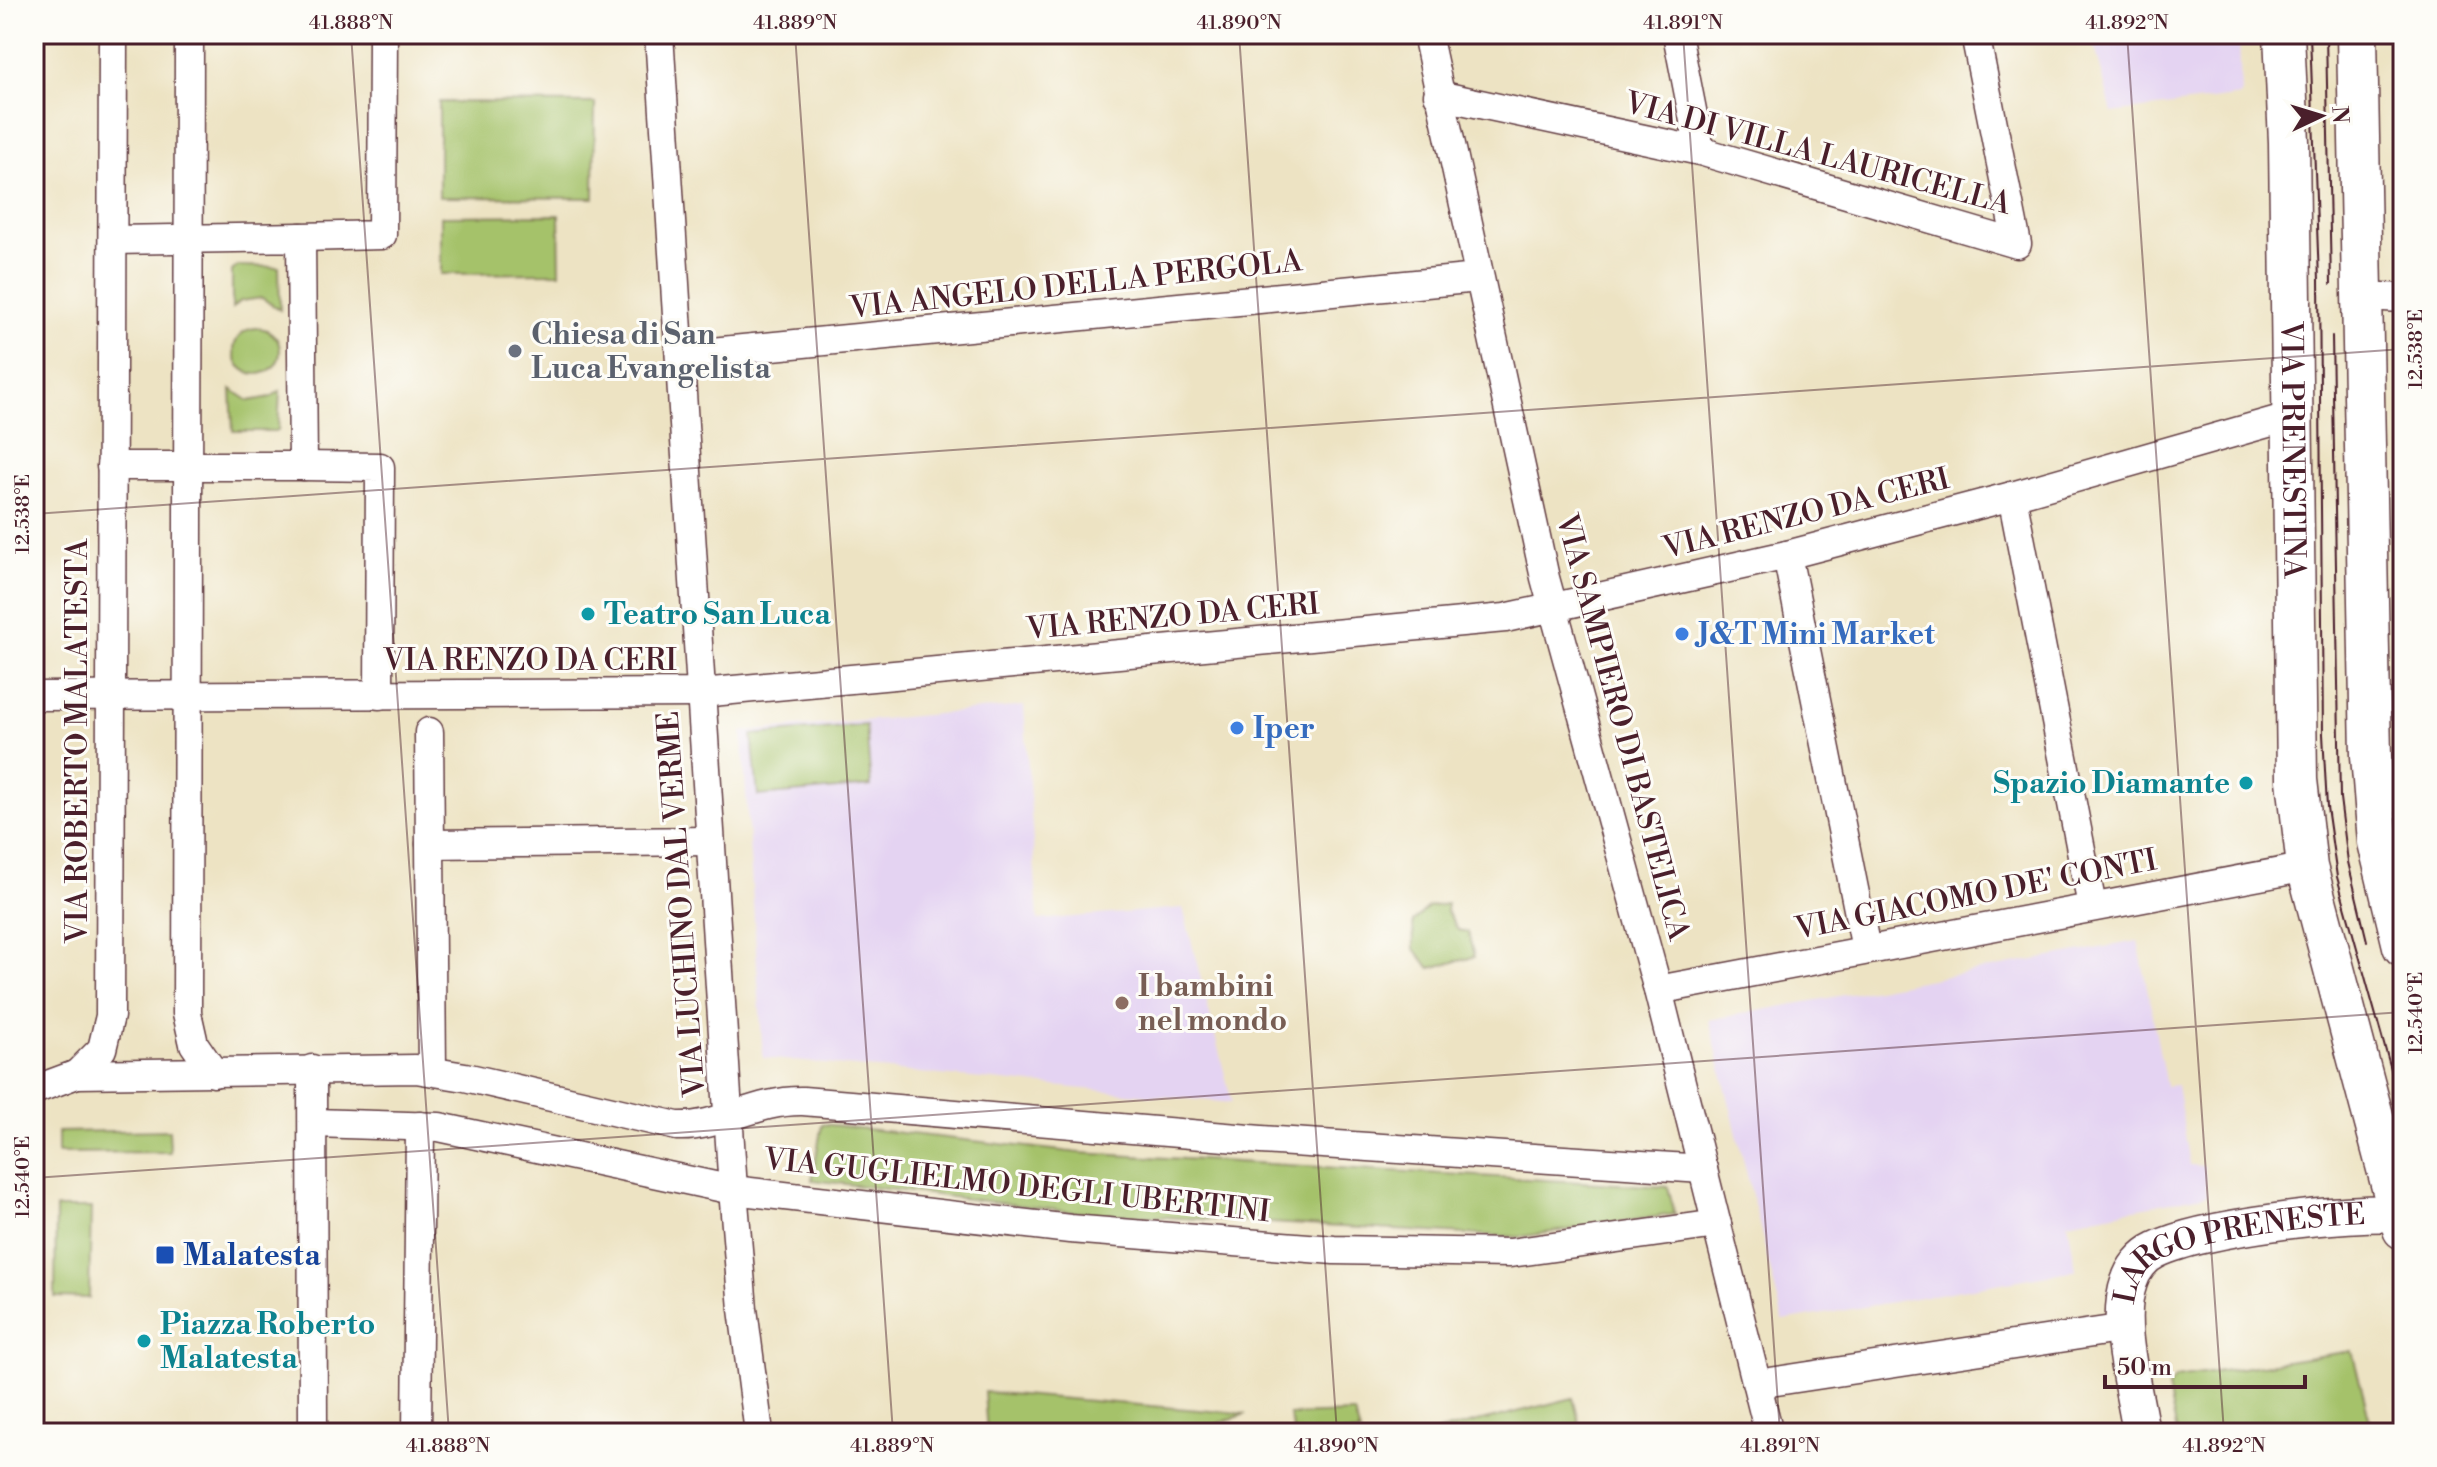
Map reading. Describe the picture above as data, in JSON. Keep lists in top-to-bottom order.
{
  "streets": {
    "main road": ["VIA PRENESTINA", "LARGO PRENESTE"],
    "street": [
      "VIA DI VILLA LAURICELLA",
      "VIA ANGELO DELLA PERGOLA",
      "VIA RENZO DA CERI",
      "VIA SAMPIERO DI BASTELICA",
      "VIA ROBERTO MALATESTA",
      "VIA GIACOMO DE' CONTI",
      "VIA LUCHINO DAL VERME",
      "VIA GUGLIELMO DEGLI UBERTINI"
    ]
  },
  "crossings": [
    ["VIA DI VILLA LAURICELLA", "VIA SAMPIERO DI BASTELICA"],
    ["VIA ANGELO DELLA PERGOLA", "VIA SAMPIERO DI BASTELICA"],
    ["VIA ANGELO DELLA PERGOLA", "VIA LUCHINO DAL VERME"],
    ["VIA PRENESTINA", "VIA RENZO DA CERI"],
    ["VIA PRENESTINA", "VIA GIACOMO DE' CONTI"],
    ["VIA PRENESTINA", "LARGO PRENESTE"],
    ["VIA RENZO DA CERI", "VIA SAMPIERO DI BASTELICA"],
    ["VIA RENZO DA CERI", "VIA ROBERTO MALATESTA"],
    ["VIA RENZO DA CERI", "VIA LUCHINO DAL VERME"],
    ["VIA SAMPIERO DI BASTELICA", "VIA GIACOMO DE' CONTI"],
    ["VIA SAMPIERO DI BASTELICA", "VIA GUGLIELMO DEGLI UBERTINI"],
    ["VIA GIACOMO DE' CONTI", "LARGO PRENESTE"],
    ["VIA LUCHINO DAL VERME", "VIA GUGLIELMO DEGLI UBERTINI"]
  ],
  "places": {
    "other": [
      "Chiesa di San Luca Evangelista",
      "Teatro San Luca",
      "J&T Mini Market",
      "Iper",
      "Spazio Diamante",
      "I bambini nel mondo",
      "Piazza Roberto Malatesta"
    ],
    "transit": ["Malatesta"]
  },
  "scale_bar": "50 m",
  "north": "right",
  "coordinates": [
    "41.888°N",
    "41.889°N",
    "41.890°N",
    "41.891°N",
    "41.892°N",
    "12.538°E",
    "12.540°E"
  ]
}
